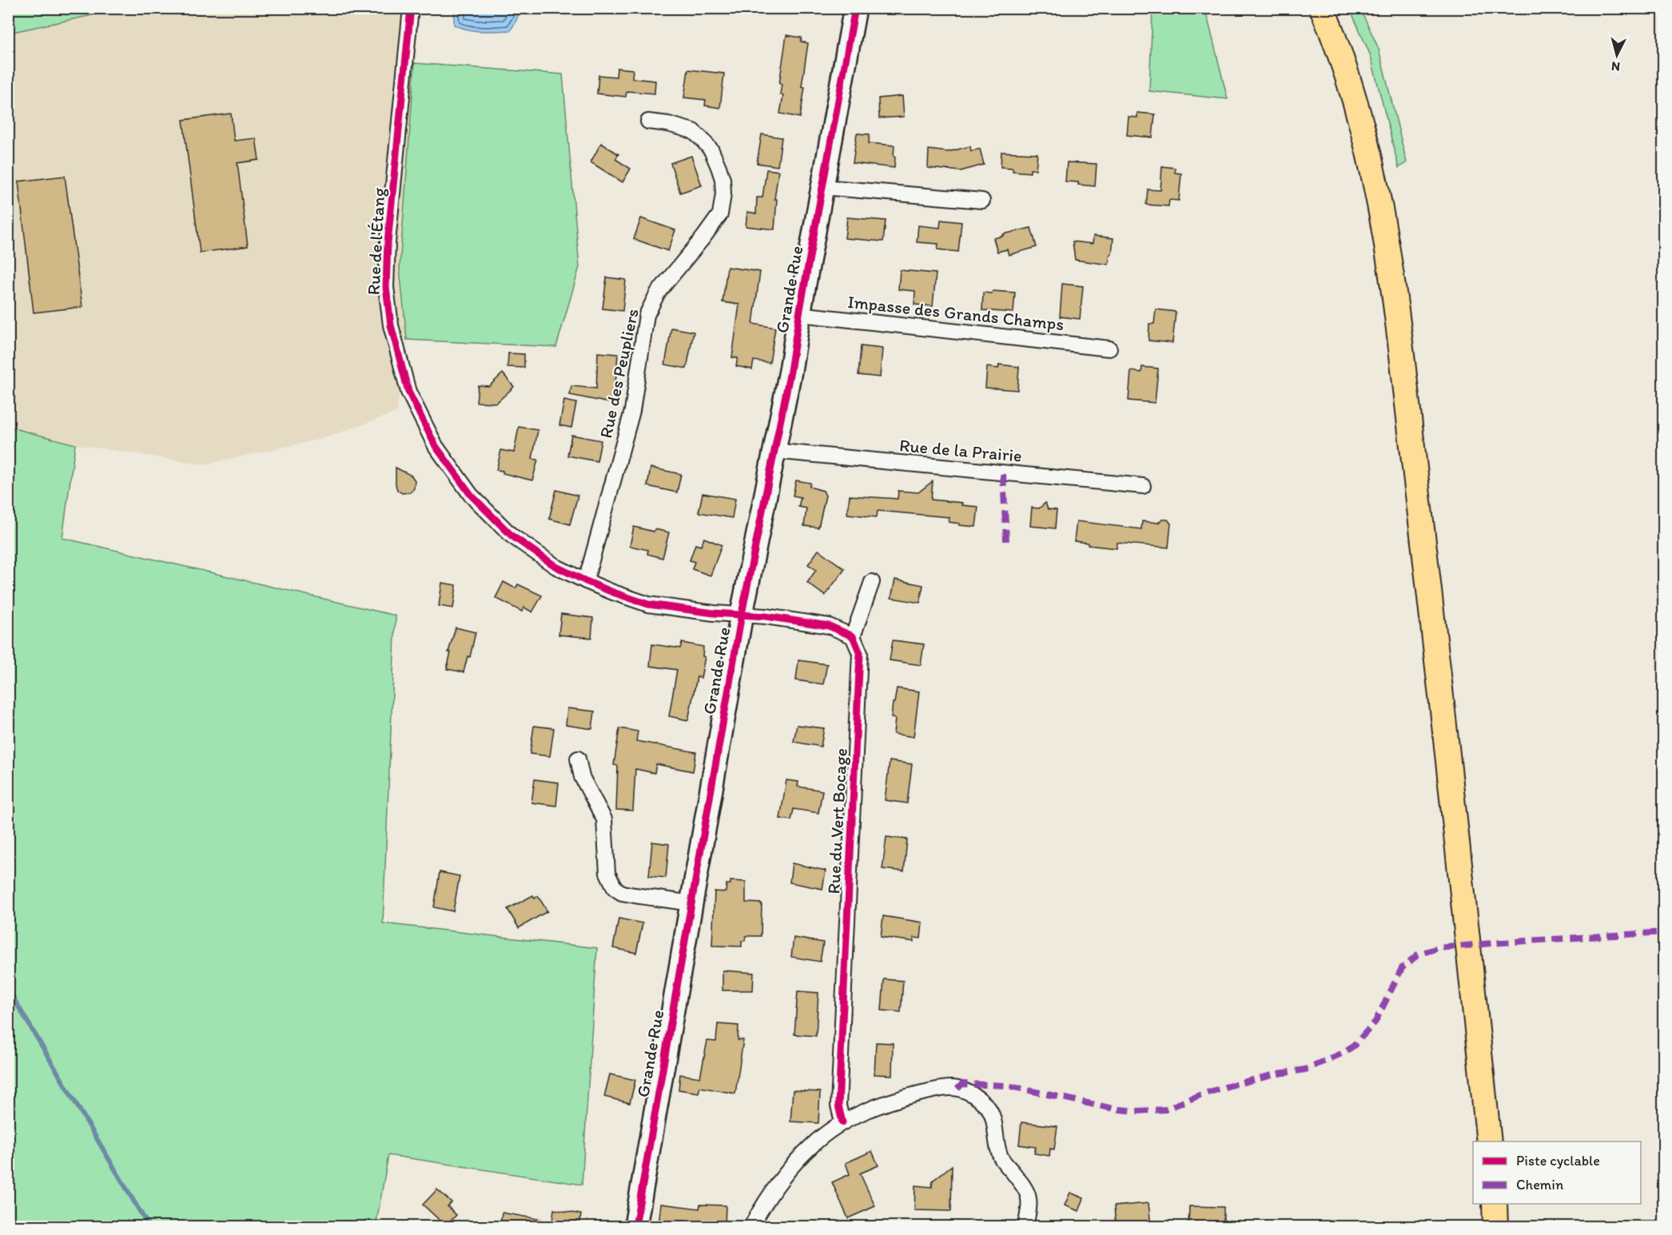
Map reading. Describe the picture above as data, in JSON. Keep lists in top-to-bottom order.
{
  "streets": {
    "street": [
      "Rue de l'Étang",
      "Grande Rue",
      "Impasse des Grands Champs",
      "Rue des Peupliers",
      "Rue de la Prairie",
      "Rue du Vert Bocage"
    ]
  },
  "crossings": [
    ["Rue de l'Étang", "Grande Rue"],
    ["Rue de l'Étang", "Rue des Peupliers"],
    ["Grande Rue", "Impasse des Grands Champs"],
    ["Grande Rue", "Rue de la Prairie"]
  ],
  "legend": ["Piste cyclable", "Chemin"],
  "north": "bottom"
}
